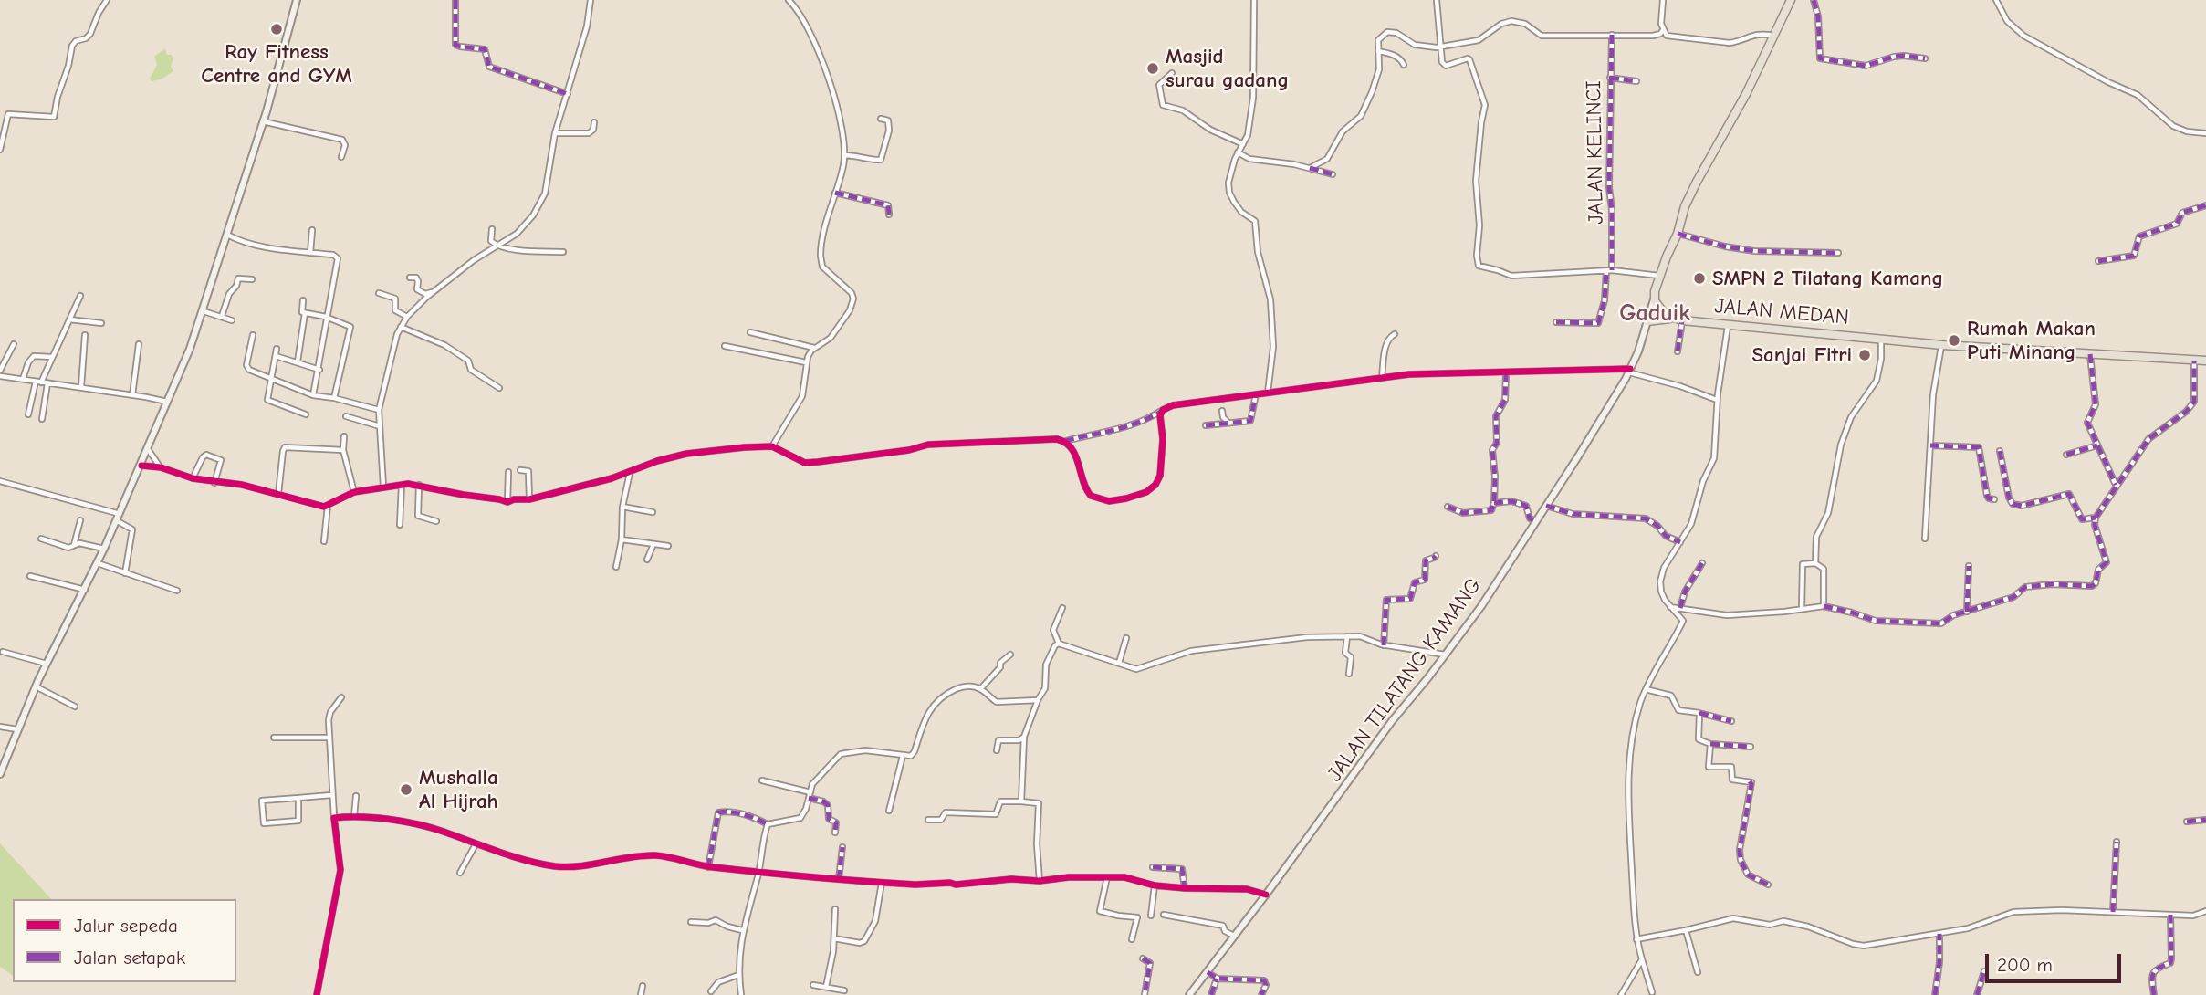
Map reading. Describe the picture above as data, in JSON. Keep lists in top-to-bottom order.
{
  "streets": {
    "highway": ["JALAN MEDAN"],
    "street": ["JALAN KELINCI", "JALAN TILATANG KAMANG"]
  },
  "crossings": [
    ["JALAN MEDAN", "JALAN TILATANG KAMANG"]
  ],
  "districts": ["Gaduik"],
  "places": [
    "Ray Fitness Centre and GYM",
    "Masjid surau gadang",
    "SMPN 2 Tilatang Kamang",
    "Rumah Makan Puti Minang",
    "Sanjai Fitri",
    "Mushalla Al Hijrah"
  ],
  "legend": ["Jalur sepeda", "Jalan setapak"],
  "scale_bar": "200 m"
}
